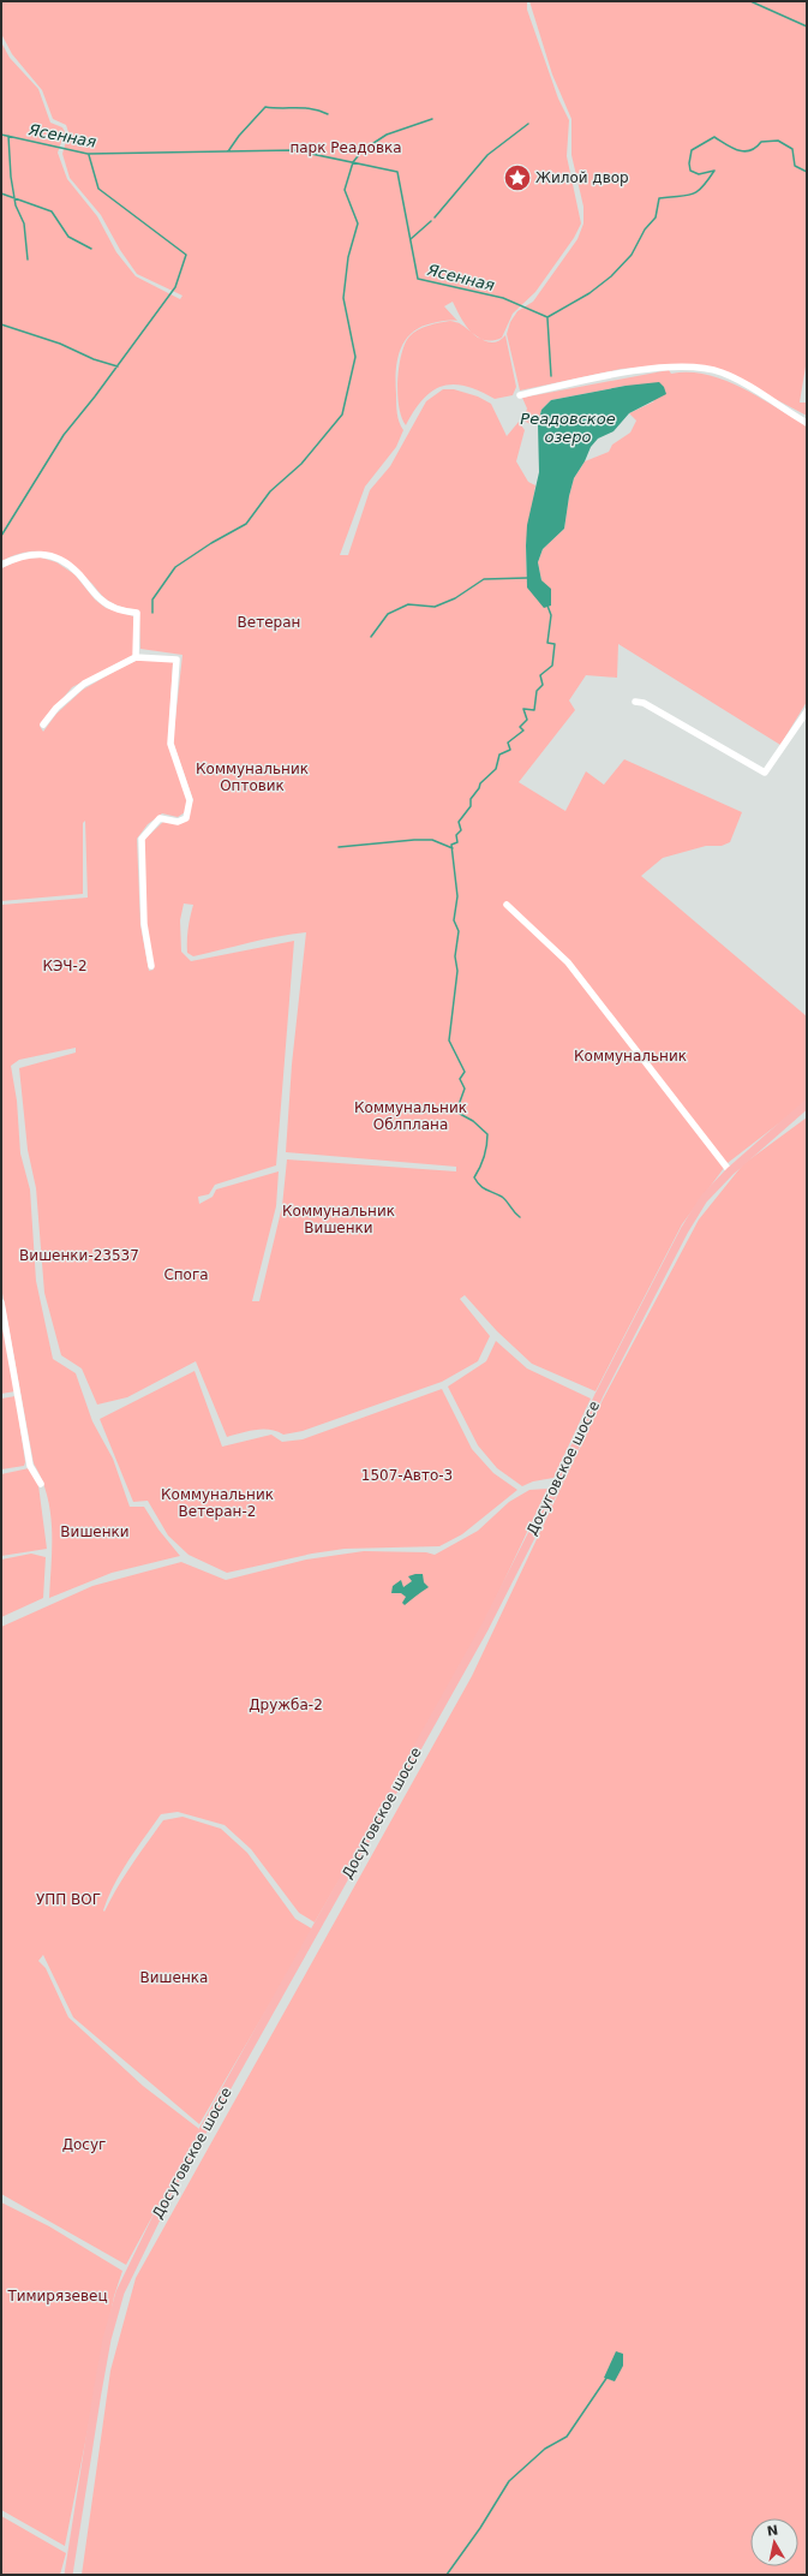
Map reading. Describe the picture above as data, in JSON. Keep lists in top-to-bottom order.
{
  "streets": {
    "main road": ["Досуговское шоссе"]
  },
  "water": ["Ясенная", "Реадовское озеро"],
  "parks": [
    "парк Реадовка",
    "Ветеран",
    "Коммунальник Оптовик",
    "КЭЧ-2",
    "Коммунальник",
    "Коммунальник Облплана",
    "Коммунальник Вишенки",
    "Вишенки-23537",
    "Спога",
    "1507-Авто-3",
    "Коммунальник Ветеран-2",
    "Вишенки",
    "Дружба-2",
    "УПП ВОГ",
    "Вишенка",
    "Досуг",
    "Тимирязевец"
  ],
  "places": {
    "place": ["Жилой двор"]
  },
  "north": "top"
}
